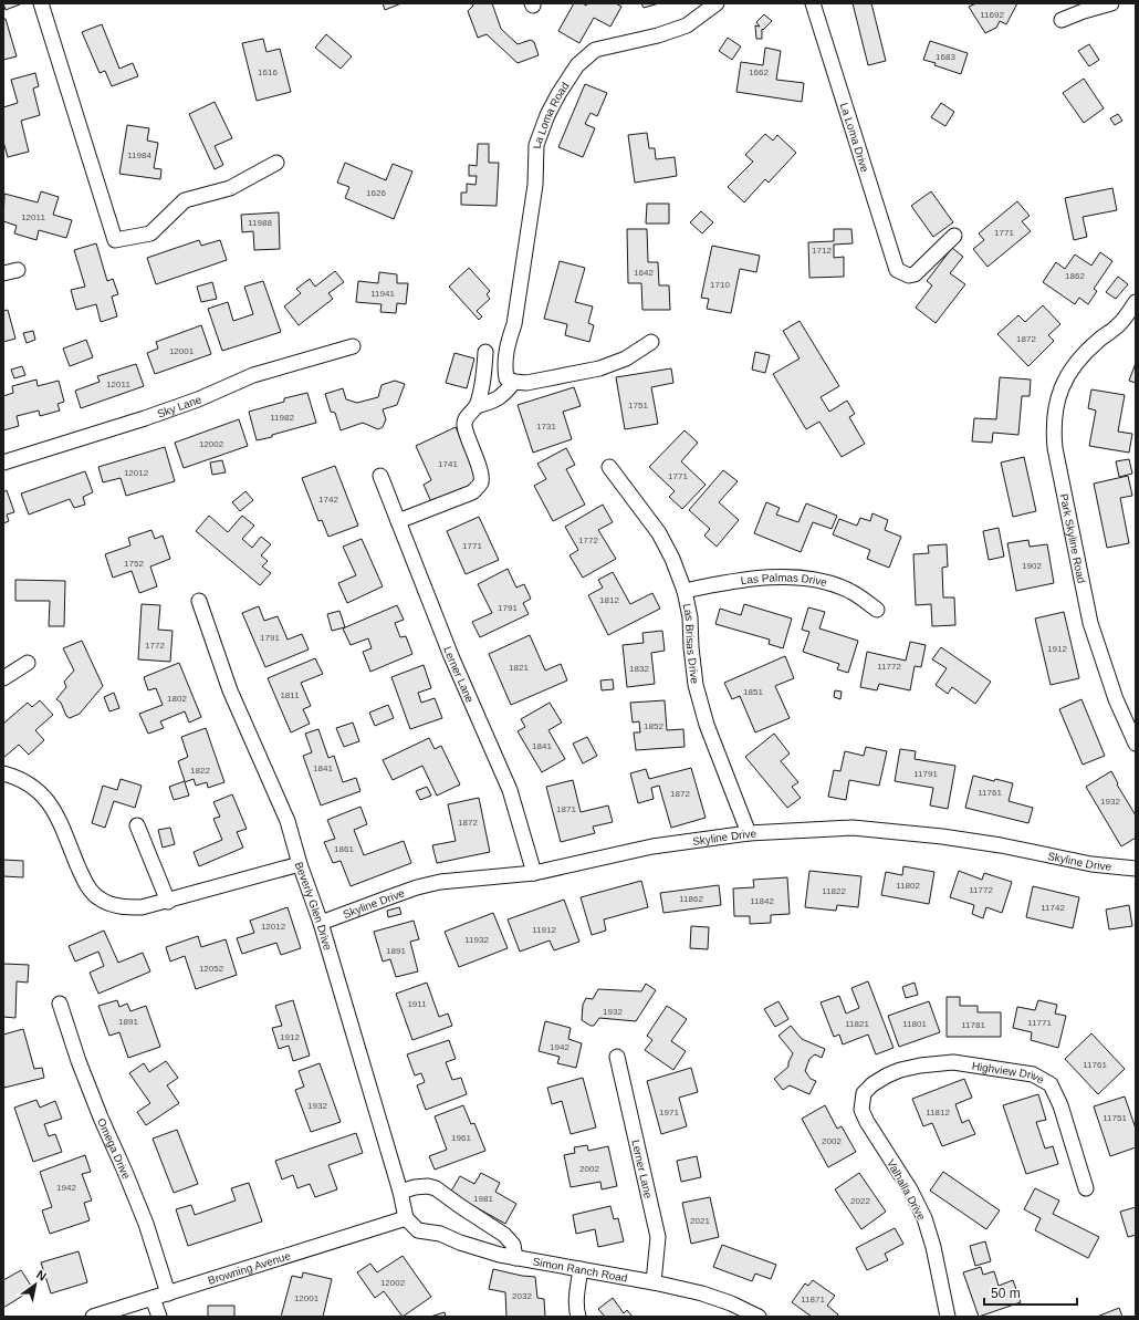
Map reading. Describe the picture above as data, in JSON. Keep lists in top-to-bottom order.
{
  "streets": {
    "street": [
      "La Loma Road",
      "La Loma Drive",
      "Sky Lane",
      "Park Skyline Road",
      "Las Palmas Drive",
      "Las Brisas Drive",
      "Lerner Lane",
      "Skyline Drive",
      "Beverly Glen Drive",
      "Highview Drive",
      "Omega Drive",
      "Valhalla Drive",
      "Browning Avenue",
      "Simon Ranch Road"
    ]
  },
  "crossings": [
    ["Las Palmas Drive", "Las Brisas Drive"],
    ["Las Brisas Drive", "Skyline Drive"],
    ["Lerner Lane", "Skyline Drive"],
    ["Lerner Lane", "Simon Ranch Road"],
    ["Skyline Drive", "Beverly Glen Drive"],
    ["Beverly Glen Drive", "Browning Avenue"],
    ["Beverly Glen Drive", "Simon Ranch Road"],
    ["Highview Drive", "Valhalla Drive"],
    ["Omega Drive", "Browning Avenue"],
    ["Browning Avenue", "Simon Ranch Road"]
  ],
  "house_numbers": [
    "11692",
    "1683",
    "1616",
    "1662",
    "11984",
    "1626",
    "12011",
    "11988",
    "1771",
    "1712",
    "1642",
    "1862",
    "1710",
    "11941",
    "1872",
    "12001",
    "12011",
    "1751",
    "11982",
    "1731",
    "12002",
    "1741",
    "12012",
    "1771",
    "1742",
    "1772",
    "1771",
    "1752",
    "1902",
    "1812",
    "1791",
    "1791",
    "1772",
    "1912",
    "11772",
    "1821",
    "1832",
    "1851",
    "1811",
    "1802",
    "1852",
    "1841",
    "1841",
    "1822",
    "11791",
    "11761",
    "1872",
    "1932",
    "1871",
    "1872",
    "1861",
    "11802",
    "11772",
    "11822",
    "11862",
    "11842",
    "11742",
    "12012",
    "11912",
    "11932",
    "1891",
    "12052",
    "1911",
    "1932",
    "1891",
    "11771",
    "11821",
    "11801",
    "11781",
    "1912",
    "1942",
    "11761",
    "1932",
    "1971",
    "11812",
    "11751",
    "1961",
    "2002",
    "2002",
    "1942",
    "1981",
    "2022",
    "2021",
    "12002",
    "2032",
    "12001",
    "11871"
  ],
  "scale_bar": "50 m",
  "north": "top right"
}
